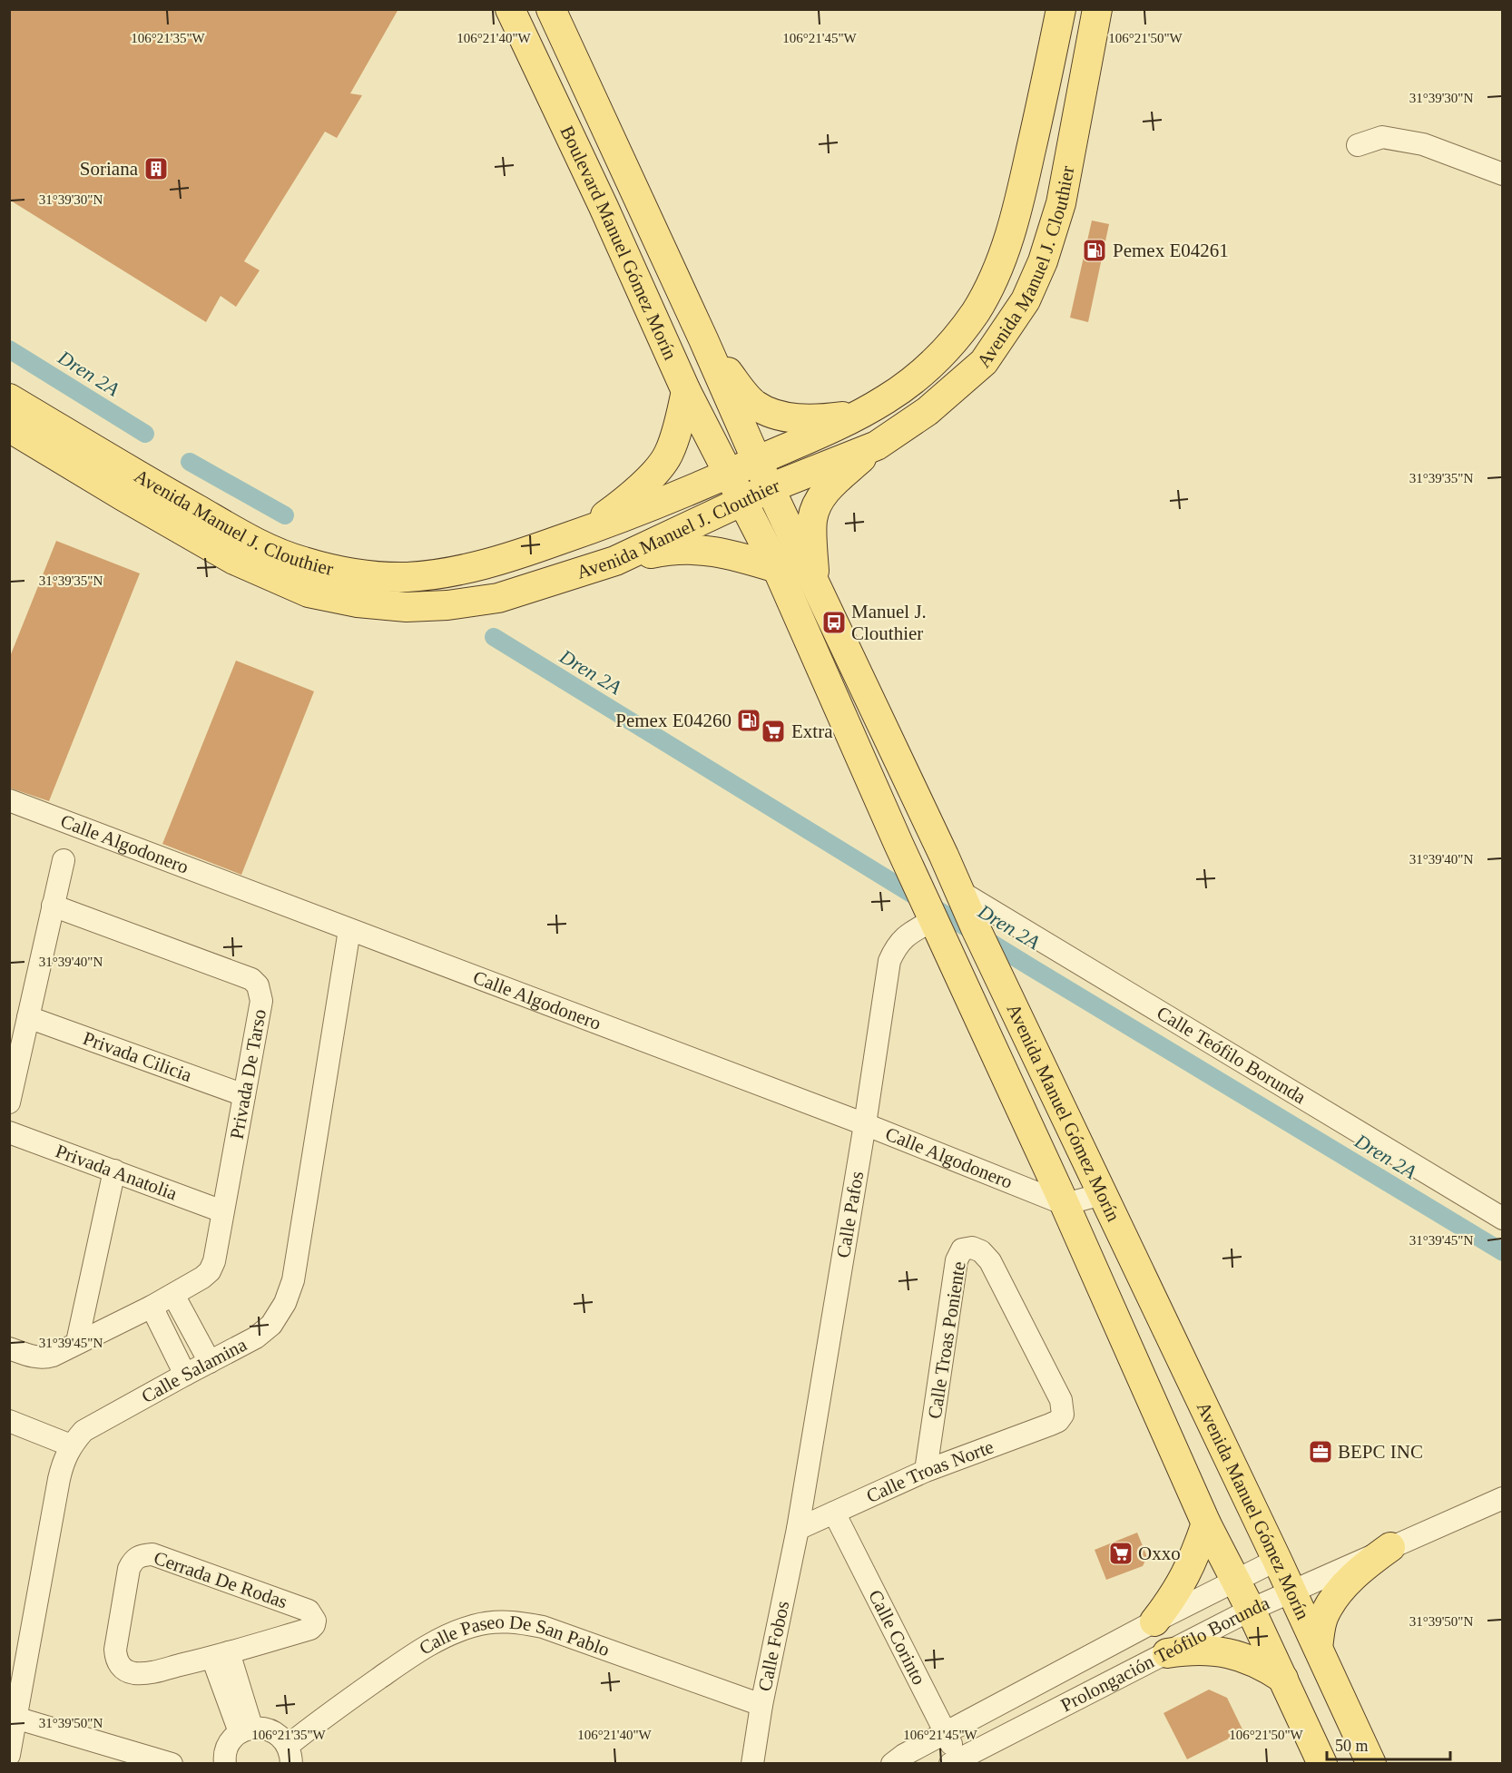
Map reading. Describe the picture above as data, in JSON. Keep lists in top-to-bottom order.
{
  "streets": {
    "main road": ["Boulevard Manuel Gómez Morín", "Avenida Manuel J. Clouthier", "Avenida Manuel Gómez Morín"],
    "street": [
      "Calle Algodonero",
      "Calle Teófilo Borunda",
      "Privada Cilicia",
      "Privada De Tarso",
      "Privada Anatolia",
      "Calle Pafos",
      "Calle Troas Poniente",
      "Calle Salamina",
      "Calle Troas Norte",
      "Cerrada De Rodas",
      "Calle Corinto",
      "Calle Fobos",
      "Calle Paseo De San Pablo",
      "Prolongación Teófilo Borunda"
    ]
  },
  "crossings": [
    ["Boulevard Manuel Gómez Morín", "Avenida Manuel J. Clouthier"],
    ["Boulevard Manuel Gómez Morín", "Avenida Manuel Gómez Morín"],
    ["Avenida Manuel J. Clouthier", "Avenida Manuel Gómez Morín"],
    ["Calle Algodonero", "Avenida Manuel Gómez Morín"],
    ["Calle Algodonero", "Calle Pafos"],
    ["Calle Algodonero", "Calle Salamina"],
    ["Calle Teófilo Borunda", "Avenida Manuel Gómez Morín"],
    ["Privada Cilicia", "Privada De Tarso"],
    ["Privada De Tarso", "Privada Anatolia"],
    ["Avenida Manuel Gómez Morín", "Calle Pafos"],
    ["Avenida Manuel Gómez Morín", "Prolongación Teófilo Borunda"],
    ["Calle Pafos", "Calle Troas Norte"],
    ["Calle Pafos", "Calle Fobos"],
    ["Calle Troas Poniente", "Calle Troas Norte"],
    ["Calle Troas Norte", "Calle Corinto"],
    ["Calle Troas Norte", "Calle Fobos"],
    ["Calle Corinto", "Prolongación Teófilo Borunda"],
    ["Calle Fobos", "Calle Paseo De San Pablo"]
  ],
  "water": ["Dren 2A"],
  "places": {
    "building": ["Soriana"],
    "fuel station": ["Pemex E04261", "Pemex E04260"],
    "bus stop": ["Manuel J. Clouthier"],
    "supermarket": ["Extra", "Oxxo"],
    "office": ["BEPC INC"]
  },
  "scale_bar": "50 m",
  "coordinates": [
    "106°21'35\"W",
    "106°21'40\"W",
    "106°21'45\"W",
    "106°21'50\"W",
    "31°39'30\"N",
    "31°39'35\"N",
    "31°39'40\"N",
    "31°39'45\"N",
    "31°39'50\"N"
  ]
}
